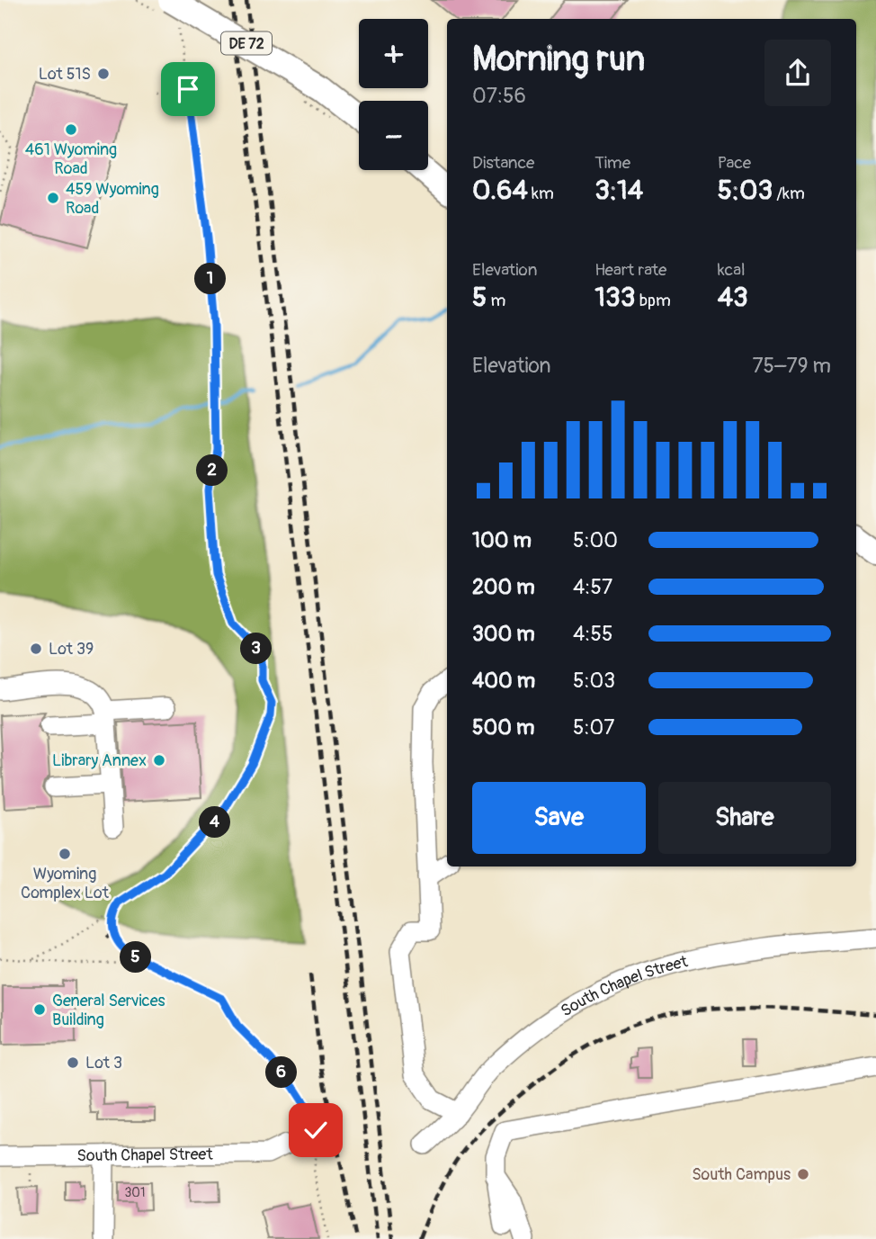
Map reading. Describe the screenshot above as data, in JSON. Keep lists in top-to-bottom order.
{
  "streets": {
    "main road": ["DE 72"],
    "street": ["South Chapel Street"]
  },
  "places": [
    "Lot 51S",
    "461 Wyoming Road",
    "459 Wyoming Road",
    "Lot 39",
    "Library Annex",
    "Wyoming Complex Lot",
    "General Services Building",
    "Lot 3",
    "South Campus"
  ],
  "house_numbers": ["301"],
  "page": {
    "map_buttons": ["+", "−"],
    "heading": ["Morning run", "07:56"],
    "stats": [
      ["Distance", "0.64 km"],
      ["Time", "3:14"],
      ["Pace", "5:03 /km"],
      ["Elevation", "5 m"],
      ["Heart rate", "133 bpm"],
      ["kcal", "43"]
    ],
    "pins": [
      "1",
      "2",
      "3",
      "4",
      "5",
      "6"
    ],
    "chart": ["Elevation", "75–79 m"],
    "list": [
      {
        "name": "100 m",
        "note": "5:00"
      },
      {
        "name": "200 m",
        "note": "4:57"
      },
      {
        "name": "300 m",
        "note": "4:55"
      },
      {
        "name": "400 m",
        "note": "5:03"
      },
      {
        "name": "500 m",
        "note": "5:07"
      }
    ],
    "buttons": ["Save", "Share"]
  }
}
